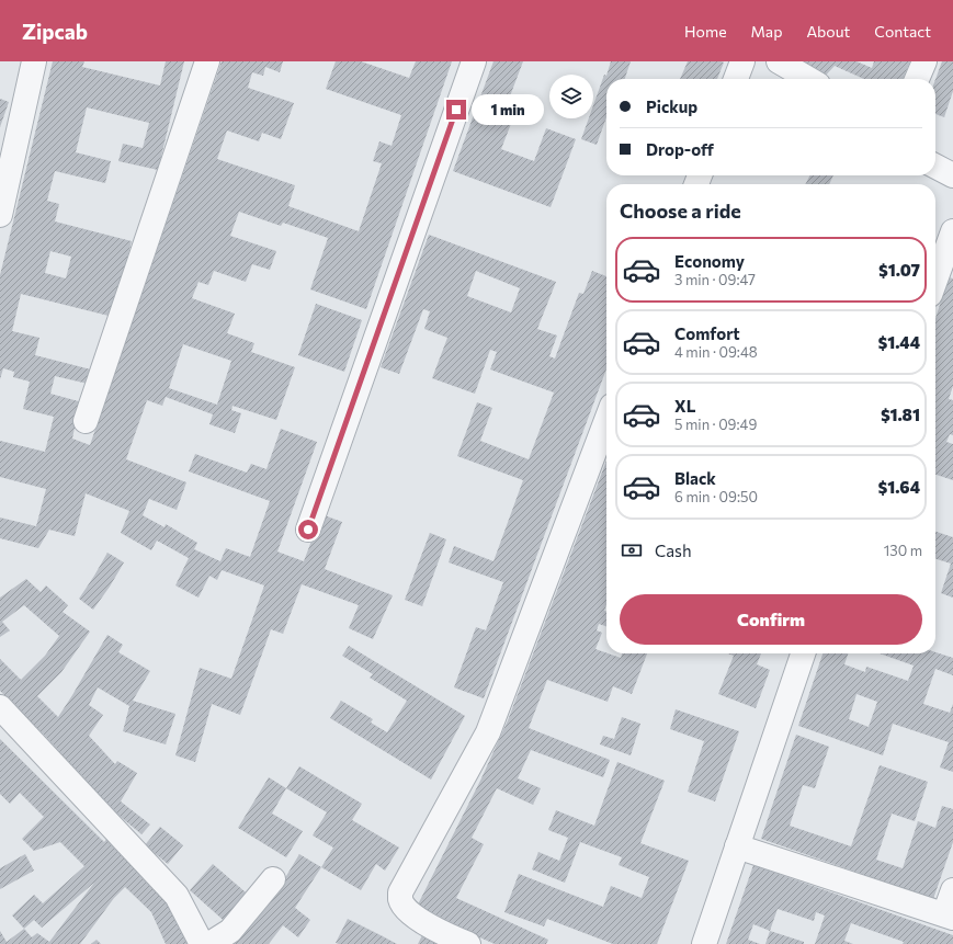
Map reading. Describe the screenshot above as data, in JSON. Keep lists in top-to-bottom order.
{
  "page": {
    "header": "Zipcab",
    "nav": [
      "Home",
      "Map",
      "About",
      "Contact"
    ],
    "banner": ["Pickup", "Drop-off"],
    "bubble": "1 min",
    "heading": "Choose a ride",
    "list": [
      {
        "name": "Economy",
        "note": "3 min · 09:47",
        "value": "$1.07"
      },
      {
        "name": "Comfort",
        "note": "4 min · 09:48",
        "value": "$1.44"
      },
      {
        "name": "XL",
        "note": "5 min · 09:49",
        "value": "$1.81"
      },
      {
        "name": "Black",
        "note": "6 min · 09:50",
        "value": "$1.64"
      }
    ],
    "pay": ["Cash", "130 m"],
    "buttons": "Confirm"
  }
}
